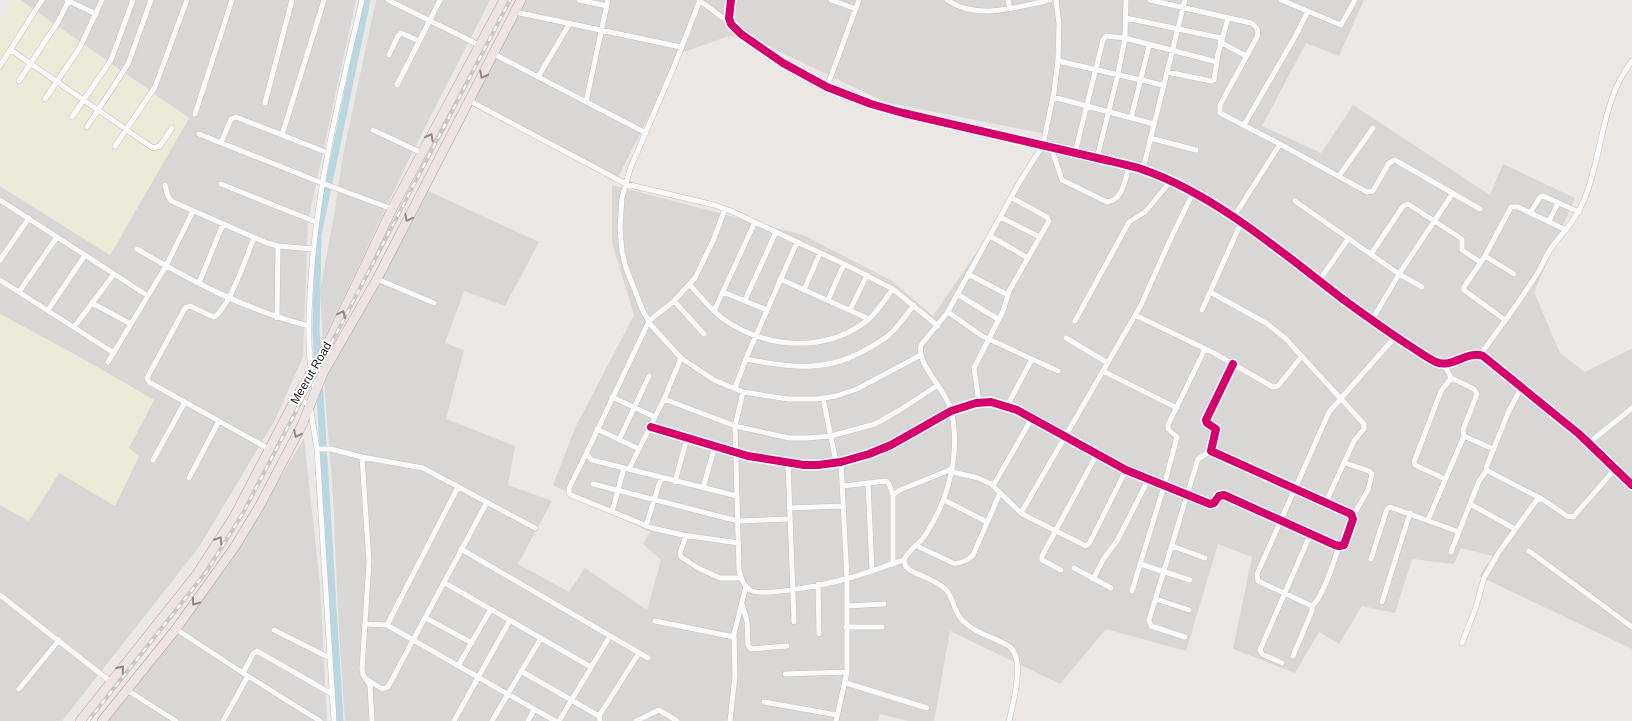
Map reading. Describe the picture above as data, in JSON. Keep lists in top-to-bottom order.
{
  "streets": {
    "highway": ["Meerut Road"]
  }
}
